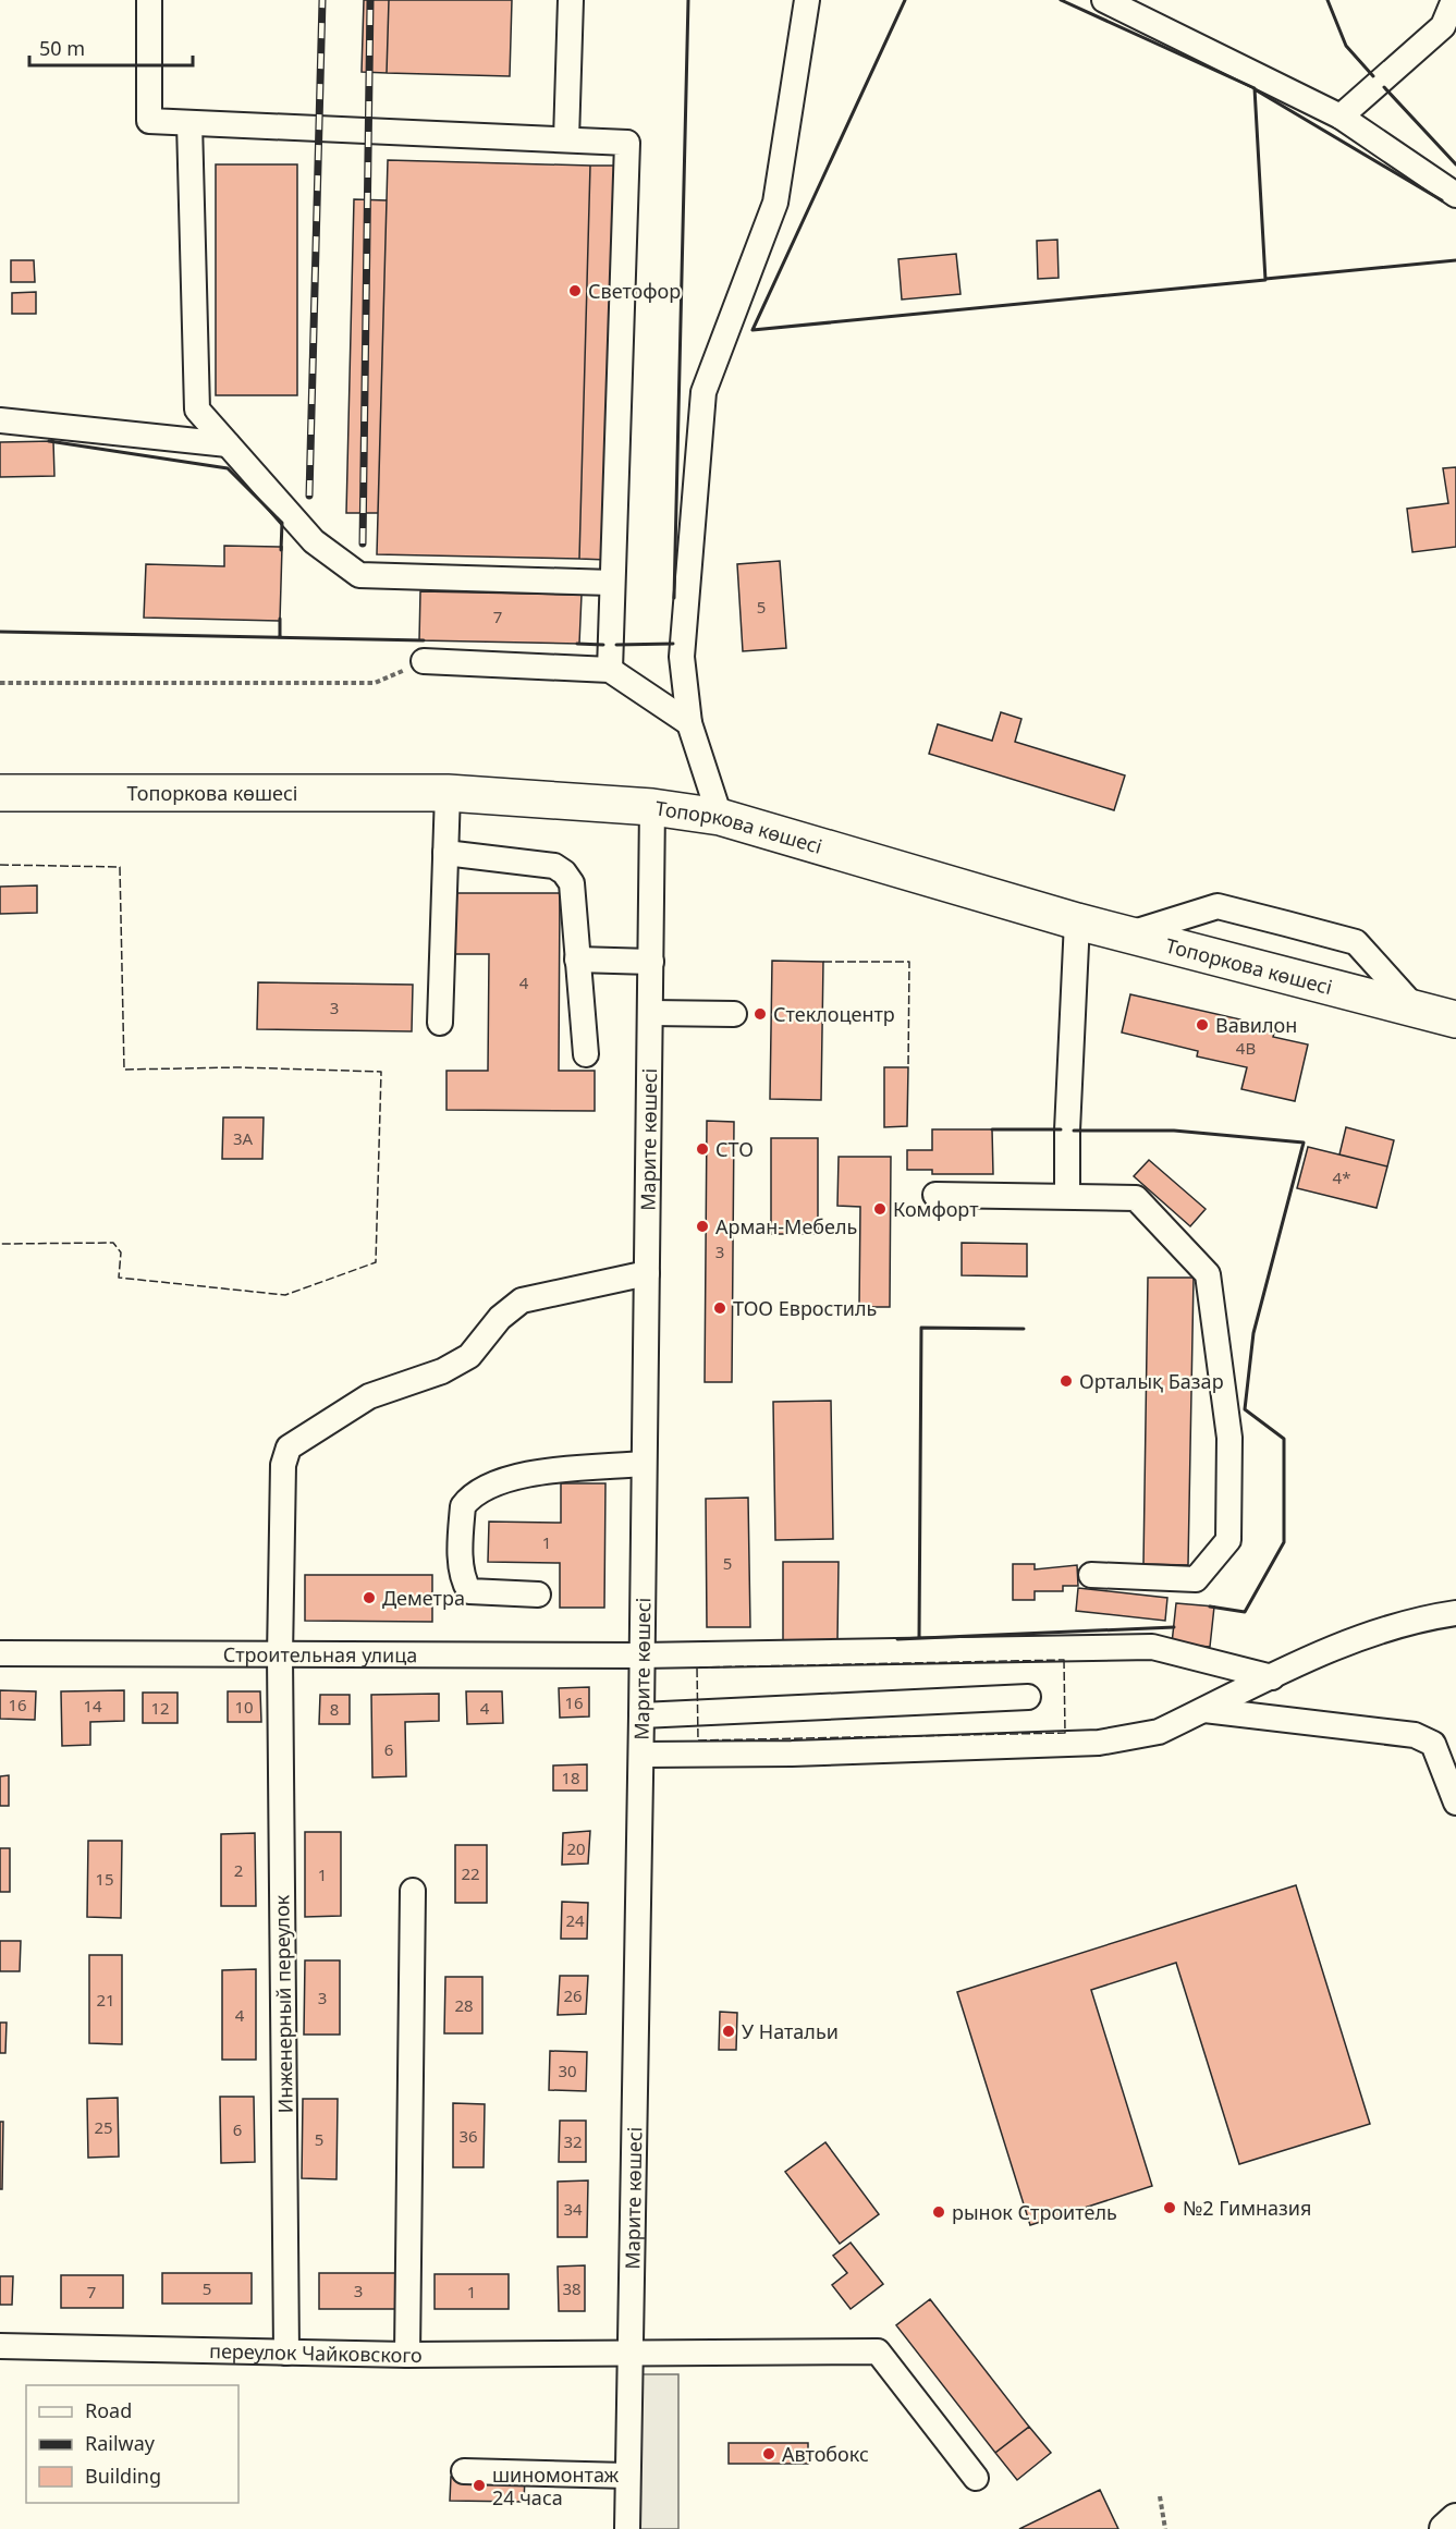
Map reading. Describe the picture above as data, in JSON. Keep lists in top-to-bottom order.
{
  "streets": {
    "highway": ["Топоркова көшесі"],
    "street": [
      "Марите көшесі",
      "Строительная улица",
      "Инженерный переулок",
      "переулок Чайковского"
    ]
  },
  "crossings": [
    ["Топоркова көшесі", "Марите көшесі"],
    ["Марите көшесі", "Строительная улица"],
    ["Марите көшесі", "Инженерный переулок"],
    ["Марите көшесі", "переулок Чайковского"],
    ["Строительная улица", "Инженерный переулок"],
    ["Инженерный переулок", "переулок Чайковского"]
  ],
  "places": [
    "Светофор",
    "Стеклоцентр",
    "Вавилон",
    "СТО",
    "Комфорт",
    "Арман-Мебель",
    "ТОО Евростиль",
    "Орталық Базар",
    "Деметра",
    "У Натальи",
    "№2 Гимназия",
    "рынок Строитель",
    "Автобокс",
    "шиномонтаж 24 часа"
  ],
  "house_numbers": [
    "5",
    "7",
    "4",
    "3",
    "4В",
    "3А",
    "4*",
    "3",
    "1",
    "5",
    "16",
    "16",
    "14",
    "10",
    "12",
    "4",
    "8",
    "6",
    "18",
    "20",
    "2",
    "22",
    "1",
    "15",
    "24",
    "26",
    "3",
    "21",
    "28",
    "4",
    "30",
    "25",
    "6",
    "36",
    "5",
    "32",
    "34",
    "5",
    "38",
    "3",
    "7",
    "1"
  ],
  "legend": ["Road", "Railway", "Building"],
  "scale_bar": "50 m"
}
